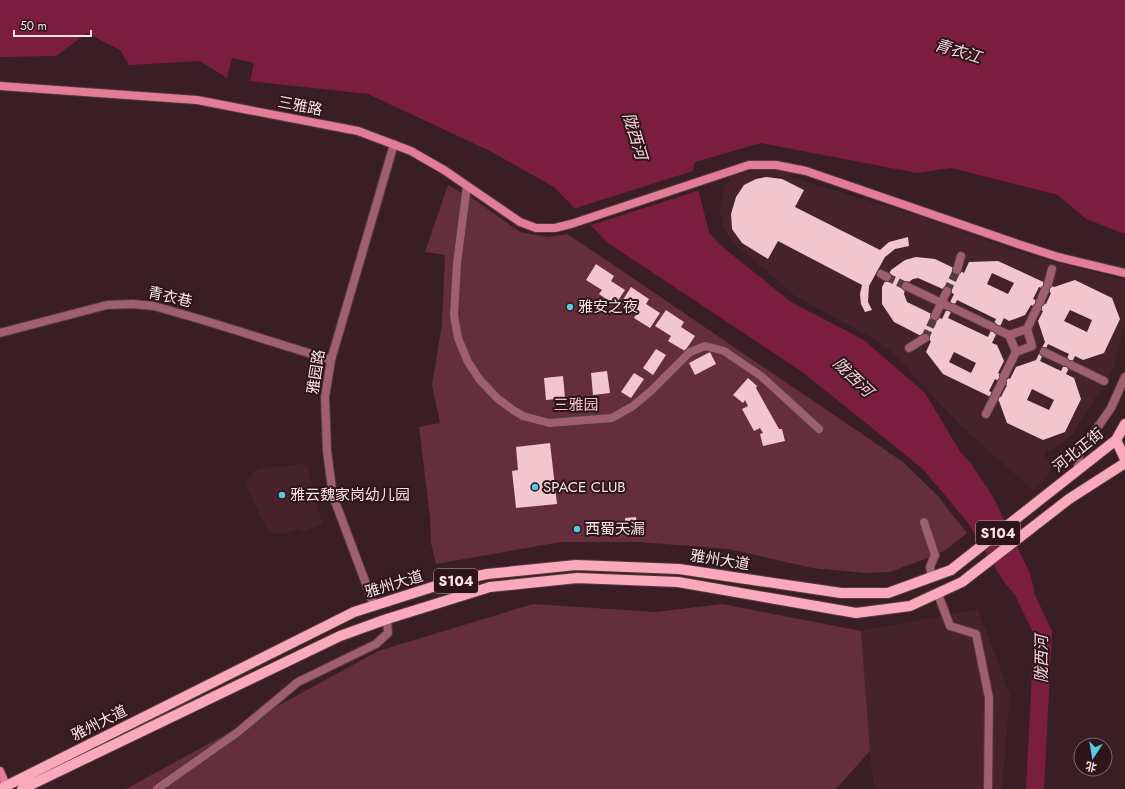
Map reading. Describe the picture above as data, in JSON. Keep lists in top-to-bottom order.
{
  "streets": {
    "main road": ["河北正街", "S104", "雅州大道"],
    "street": ["三雅路", "青衣巷", "雅园路"]
  },
  "crossings": [
    ["三雅路", "雅园路"],
    ["青衣巷", "雅园路"],
    ["雅园路", "雅州大道"],
    ["河北正街", "雅州大道"]
  ],
  "water": ["青衣江", "陇西河"],
  "parks": ["三雅园"],
  "places": [
    "雅安之夜",
    "SPACE CLUB",
    "雅云魏家岗幼儿园",
    "西蜀天漏"
  ],
  "scale_bar": "50 m",
  "north": "bottom"
}
